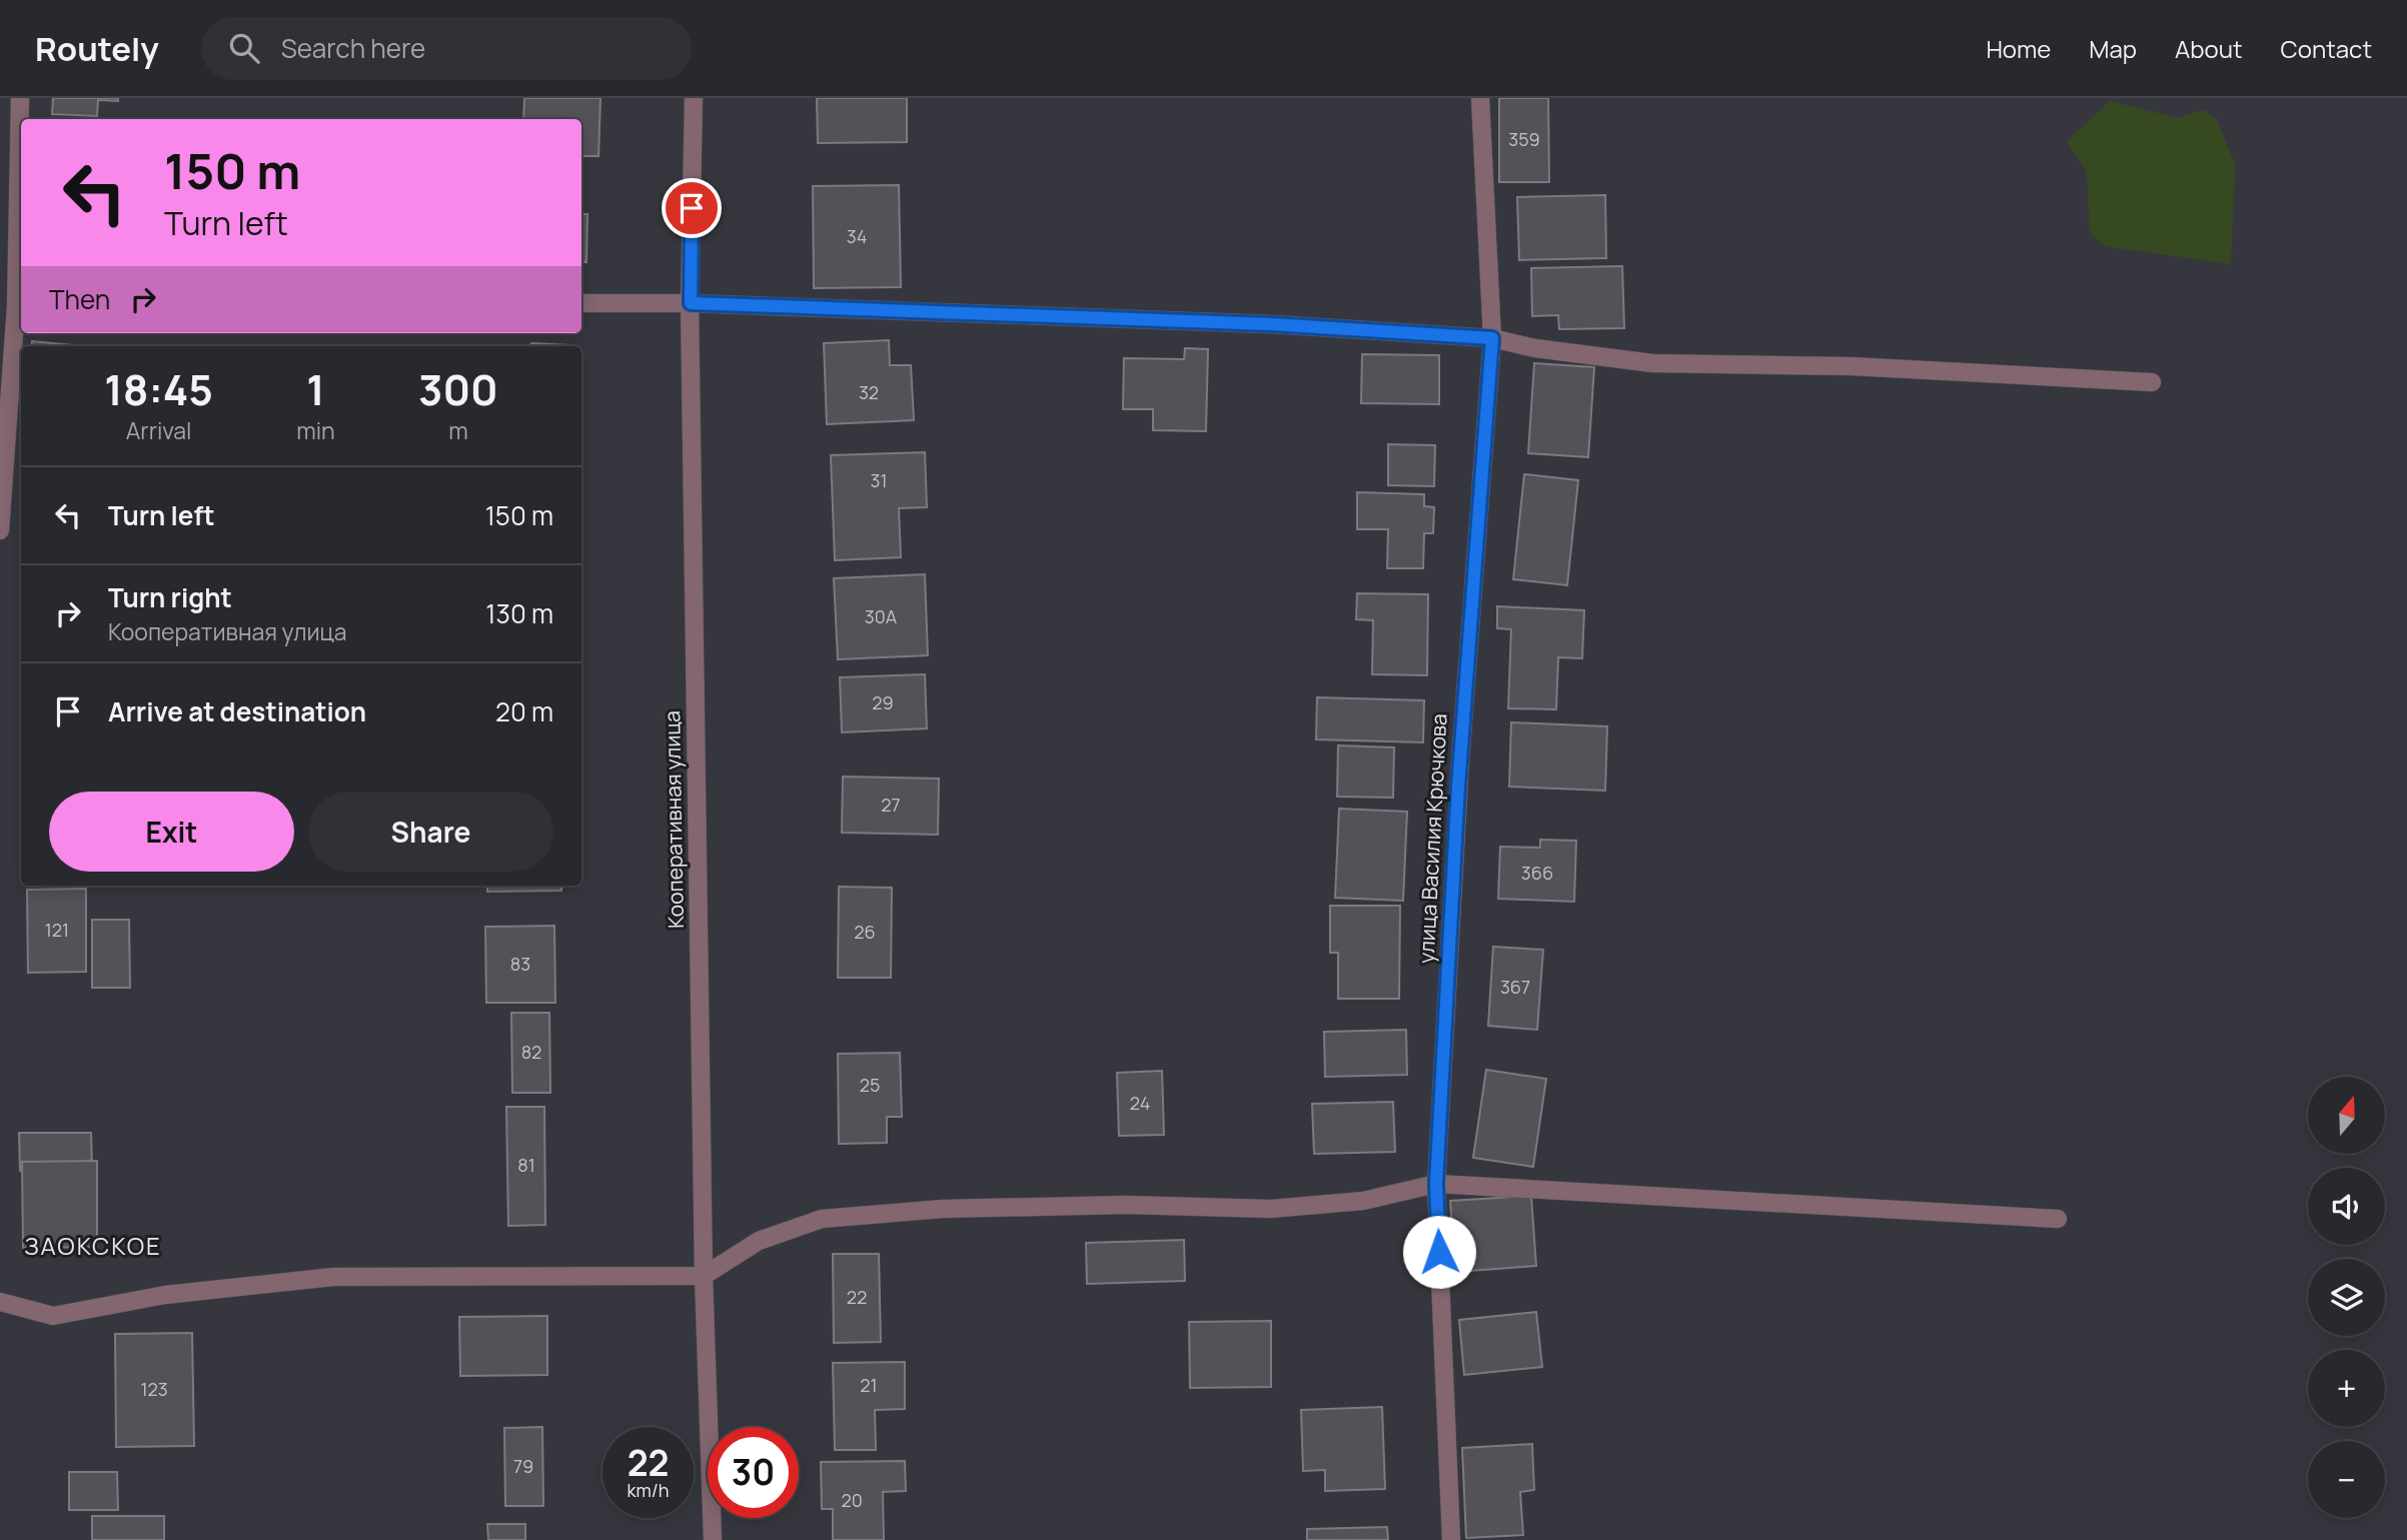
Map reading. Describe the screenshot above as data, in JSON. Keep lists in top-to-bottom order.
{
  "streets": {
    "street": ["Кооперативная улица", "улица Василия Крючкова"]
  },
  "districts": ["ЗАОКСКОЕ"],
  "house_numbers": [
    "359",
    "34",
    "32",
    "31",
    "30А",
    "29",
    "27",
    "366",
    "121",
    "26",
    "83",
    "367",
    "82",
    "25",
    "24",
    "81",
    "22",
    "21",
    "123",
    "79",
    "20"
  ],
  "north": "top",
  "page": {
    "header": "Routely",
    "search": "Search here",
    "nav": [
      "Home",
      "Map",
      "About",
      "Contact"
    ],
    "turn": ["150 m", "Turn left"],
    "then": "Then",
    "eta": [
      "18:45",
      "Arrival",
      "1",
      "min",
      "300",
      "m"
    ],
    "list": [
      {
        "name": "Turn left",
        "value": "150 m"
      },
      {
        "name": "Turn right",
        "note": "Кооперативная улица",
        "value": "130 m"
      },
      {
        "name": "Arrive at destination",
        "value": "20 m"
      }
    ],
    "buttons": ["Exit", "Share"],
    "map_buttons": ["+", "−"],
    "speed": "22 km/h",
    "limit": "30"
  }
}
